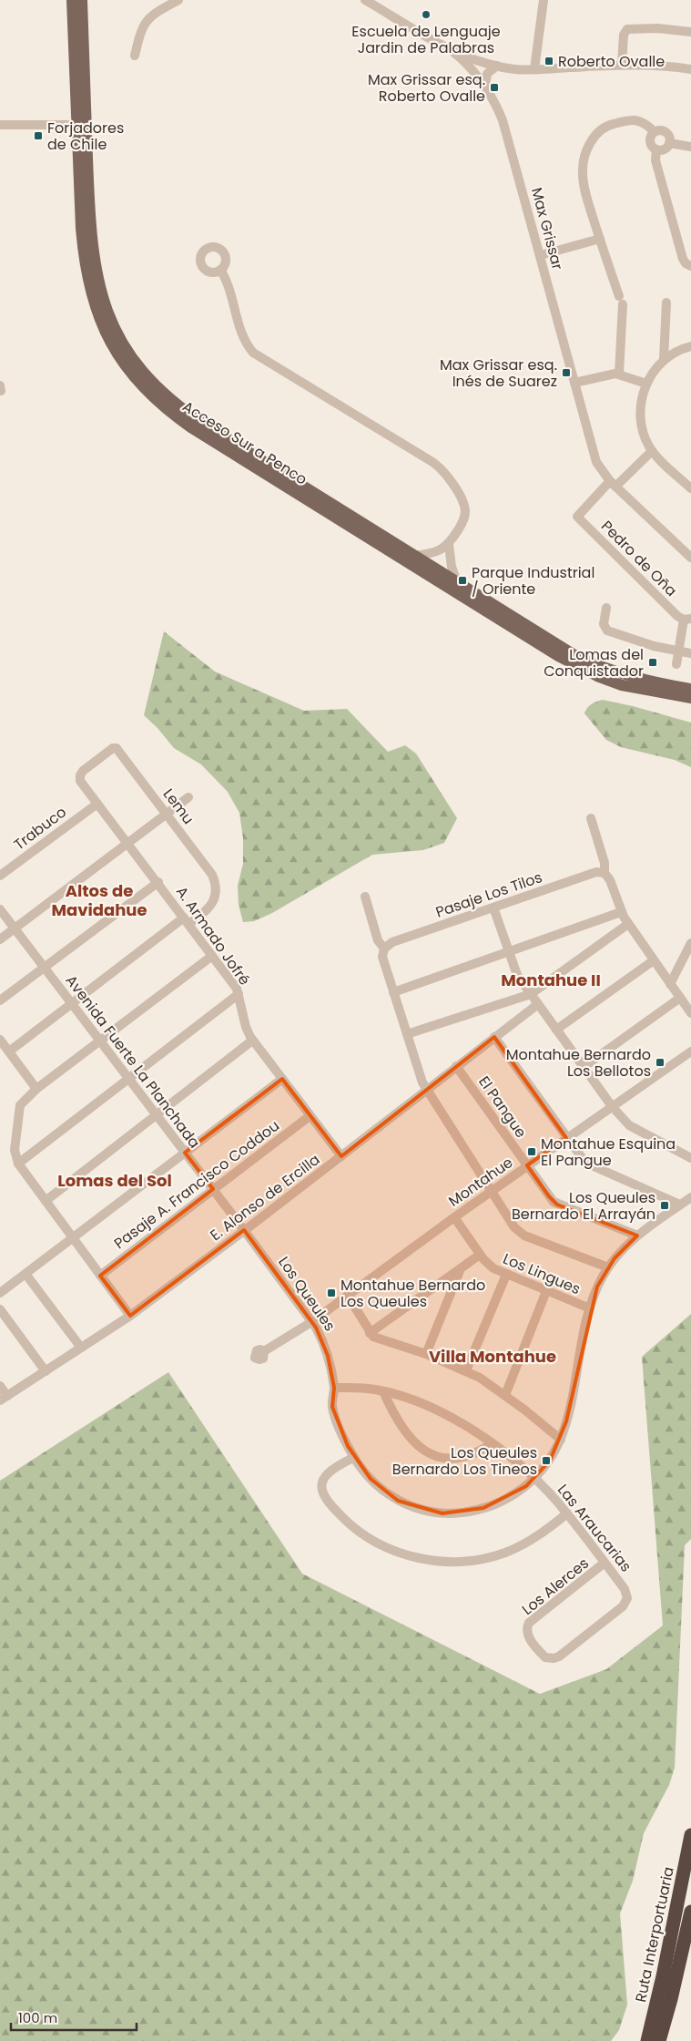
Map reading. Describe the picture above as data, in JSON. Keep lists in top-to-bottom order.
{
  "streets": {
    "highway": ["Ruta Interportuaria"],
    "main road": ["Acceso Sur a Penco"],
    "street": [
      "Max Grissar",
      "Pedro de Oña",
      "Lemu",
      "Trabuco",
      "Pasaje Los Tilos",
      "A. Armado Jofré",
      "Avenida Fuerte La Planchada",
      "El Pangue",
      "Montahue",
      "Pasaje A. Francisco Coddou",
      "E. Alonso de Ercilla",
      "Los Lingues",
      "Los Queules",
      "Las Araucarias",
      "Los Alerces"
    ]
  },
  "crossings": [
    ["Max Grissar", "Pedro de Oña"],
    ["Lemu", "A. Armado Jofré"],
    ["Lemu", "Avenida Fuerte La Planchada"],
    ["Trabuco", "A. Armado Jofré"],
    ["A. Armado Jofré", "Pasaje A. Francisco Coddou"],
    ["A. Armado Jofré", "E. Alonso de Ercilla"],
    ["Avenida Fuerte La Planchada", "Pasaje A. Francisco Coddou"],
    ["Avenida Fuerte La Planchada", "E. Alonso de Ercilla"],
    ["Avenida Fuerte La Planchada", "Los Queules"],
    ["El Pangue", "Montahue"],
    ["El Pangue", "E. Alonso de Ercilla"],
    ["El Pangue", "Los Queules"],
    ["Montahue", "Los Lingues"],
    ["Montahue", "Los Queules"],
    ["E. Alonso de Ercilla", "Los Queules"],
    ["Los Lingues", "Los Queules"],
    ["Los Queules", "Las Araucarias"],
    ["Las Araucarias", "Los Alerces"]
  ],
  "districts": [
    "Altos de Mavidahue",
    "Montahue II",
    "Lomas del Sol",
    "Villa Montahue"
  ],
  "places": {
    "other": ["Escuela de Lenguaje Jardin de Palabras"],
    "transit": [
      "Roberto Ovalle",
      "Max Grissar esq. Roberto Ovalle",
      "Forjadores de Chile",
      "Max Grissar esq. Inés de Suarez",
      "Parque Industrial / Oriente",
      "Lomas del Conquistador",
      "Montahue Bernardo Los Bellotos",
      "Montahue Esquina El Pangue",
      "Los Queules Bernardo El Arrayán",
      "Montahue Bernardo Los Queules",
      "Los Queules Bernardo Los Tineos"
    ]
  },
  "scale_bar": "100 m"
}
